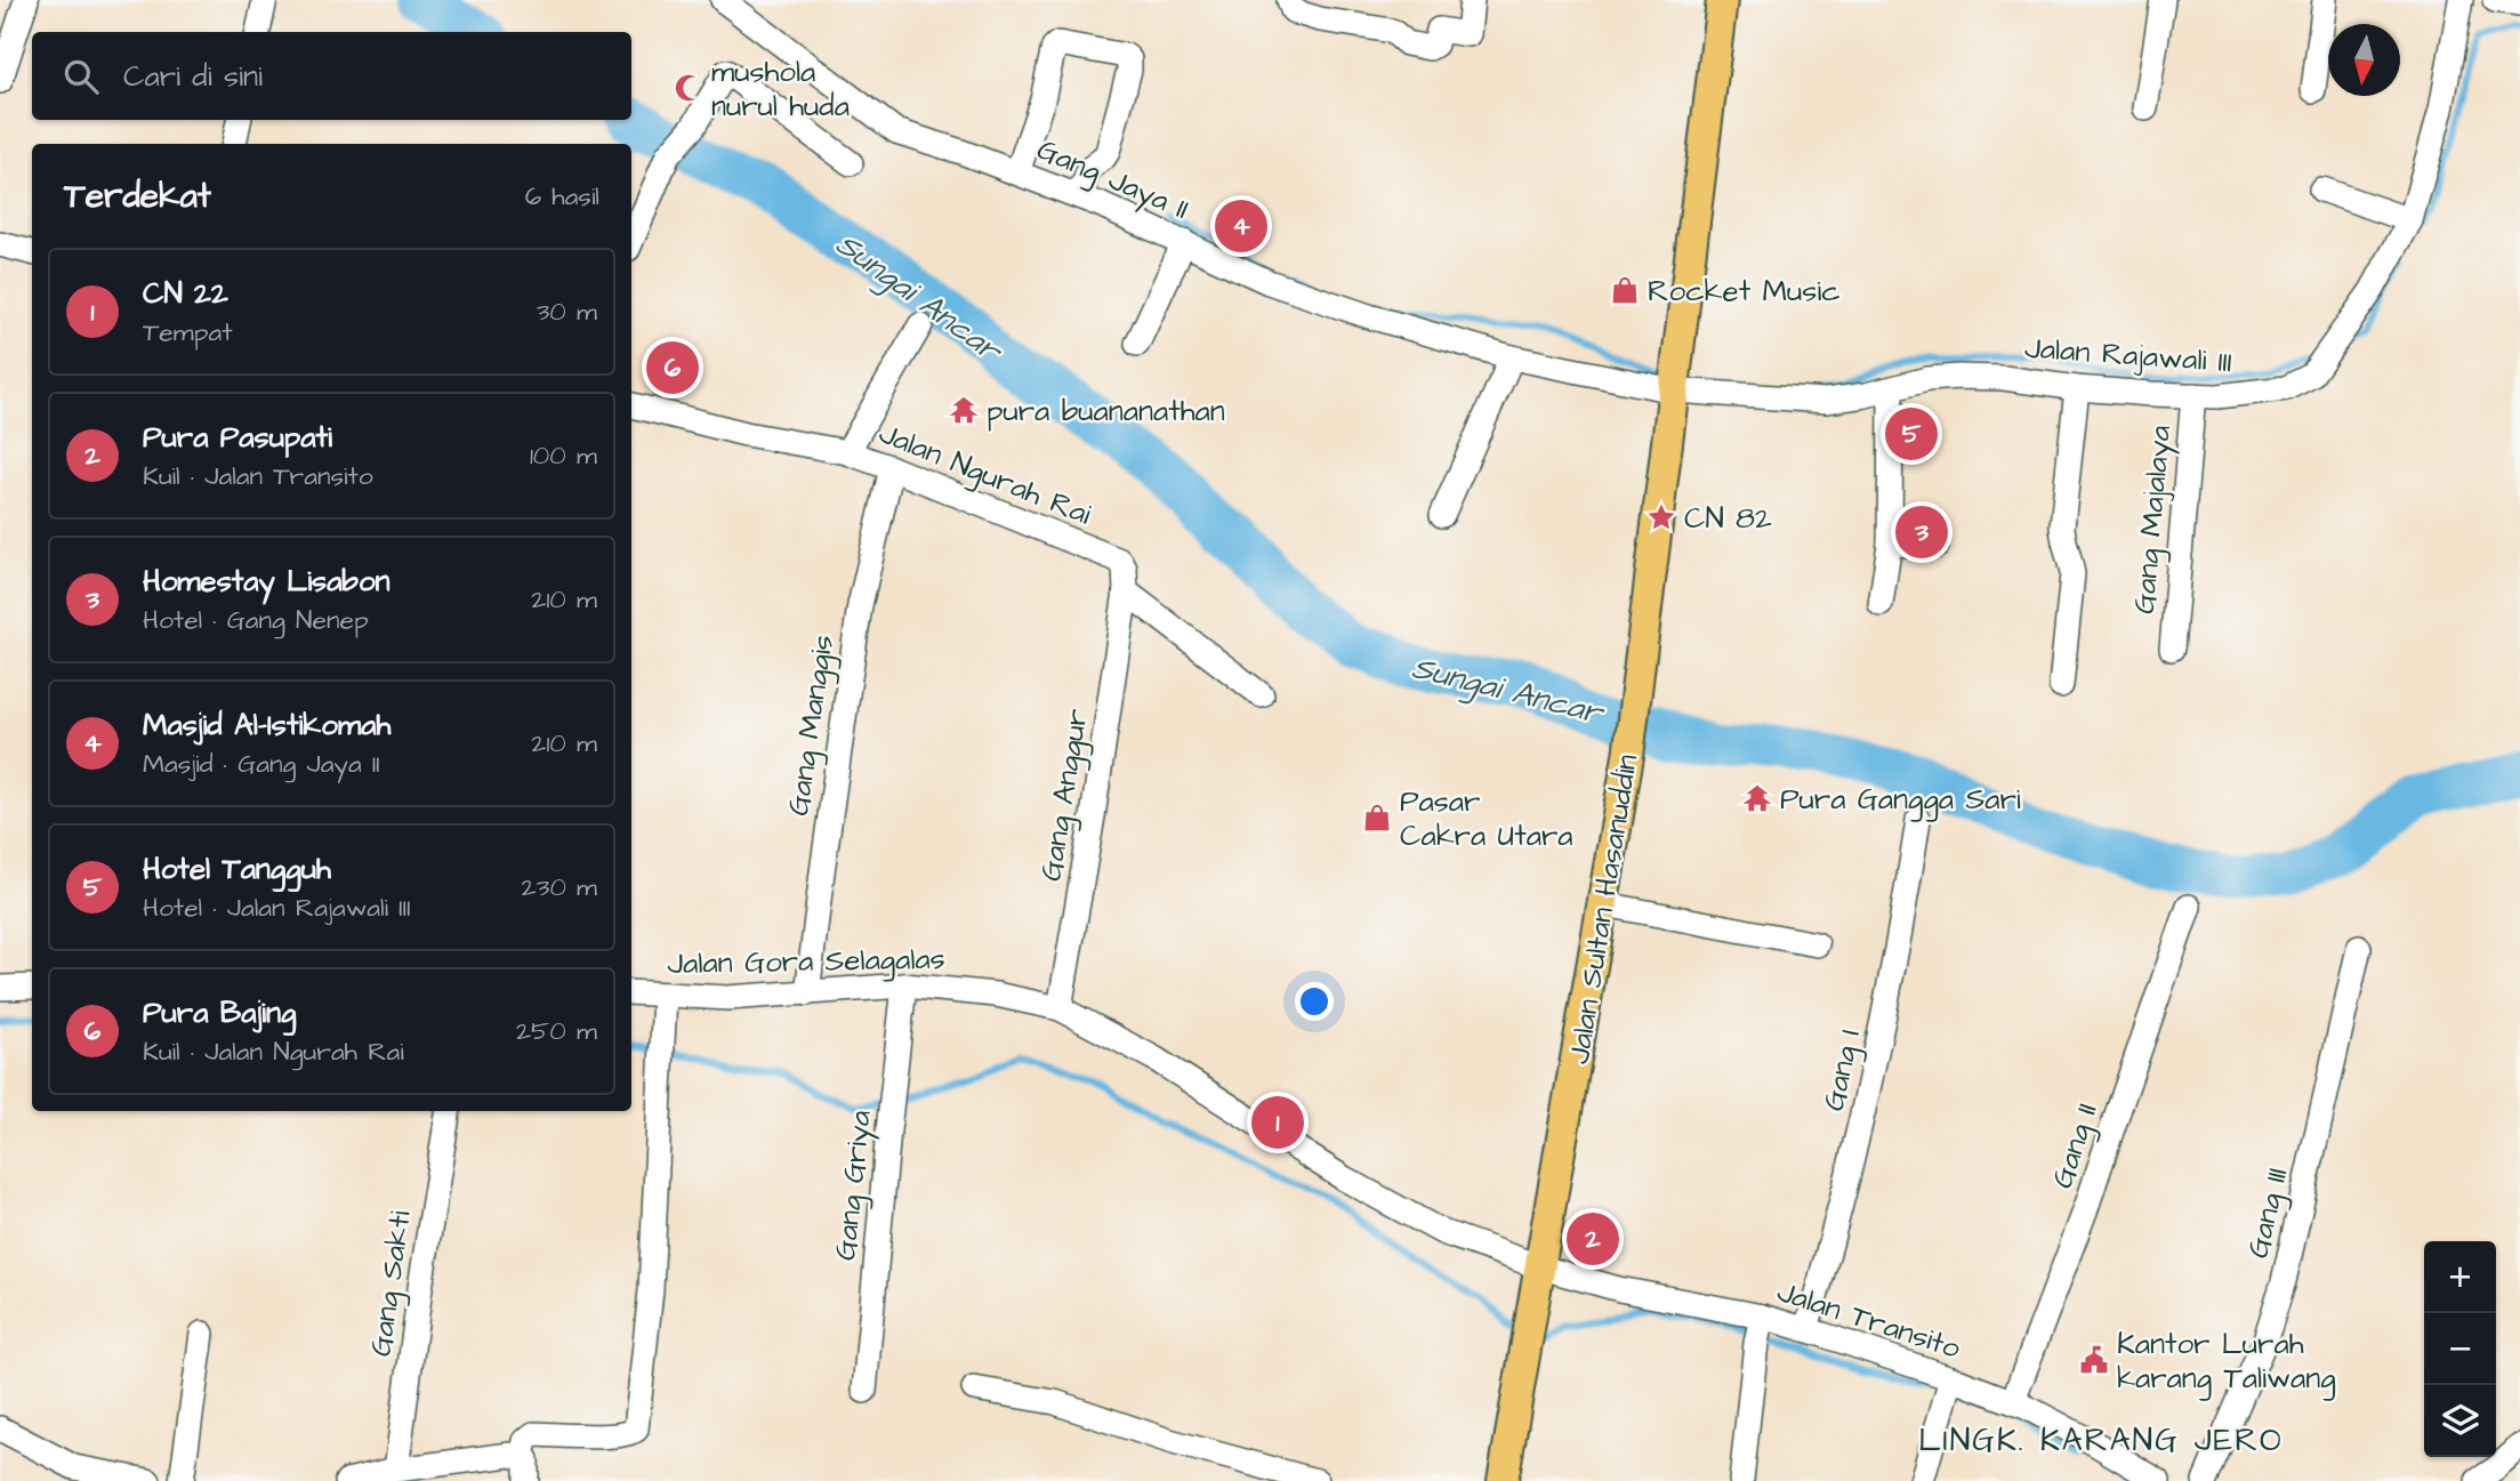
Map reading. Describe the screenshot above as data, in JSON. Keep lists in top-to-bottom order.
{
  "streets": {
    "main road": ["Jalan Sultan Hasanuddin"],
    "street": [
      "Gang Jaya II",
      "Jalan Rajawali III",
      "Jalan Ngurah Rai",
      "Gang Majalaya",
      "Gang Manggis",
      "Gang Anggur",
      "Jalan Gora Selagalas",
      "Gang I",
      "Gang II",
      "Gang Griya",
      "Gang III",
      "Gang Sakti",
      "Jalan Transito"
    ]
  },
  "crossings": [
    ["Gang Jaya II", "Jalan Rajawali III"],
    ["Gang Jaya II", "Jalan Sultan Hasanuddin"],
    ["Jalan Rajawali III", "Gang Majalaya"],
    ["Jalan Rajawali III", "Jalan Sultan Hasanuddin"],
    ["Jalan Ngurah Rai", "Gang Manggis"],
    ["Jalan Ngurah Rai", "Gang Anggur"],
    ["Gang Manggis", "Jalan Gora Selagalas"],
    ["Gang Anggur", "Jalan Gora Selagalas"],
    ["Jalan Sultan Hasanuddin", "Jalan Gora Selagalas"],
    ["Jalan Sultan Hasanuddin", "Jalan Transito"],
    ["Jalan Gora Selagalas", "Gang Griya"],
    ["Jalan Gora Selagalas", "Jalan Transito"],
    ["Gang I", "Jalan Transito"],
    ["Gang II", "Jalan Transito"]
  ],
  "districts": ["LINGK. KARANG JERO"],
  "water": ["Sungai Ancar"],
  "places": {
    "mosque": ["mushola nurul huda"],
    "shop": ["Rocket Music", "Pasar Cakra Utara"],
    "temple": ["pura buananathan", "Pura Gangga Sari"],
    "place": ["CN 82"],
    "public building": ["Kantor Lurah karang Taliwang"]
  },
  "north": "bottom",
  "page": {
    "search": "Cari di sini",
    "heading": ["Terdekat", "6 hasil"],
    "pins": [
      "4",
      "6",
      "5",
      "3",
      "1",
      "2"
    ],
    "list": [
      {
        "mark": "1",
        "name": "CN 22",
        "note": "Tempat",
        "value": "30 m"
      },
      {
        "mark": "2",
        "name": "Pura Pasupati",
        "note": "Kuil · Jalan Transito",
        "value": "100 m"
      },
      {
        "mark": "3",
        "name": "Homestay Lisabon",
        "note": "Hotel · Gang Nenep",
        "value": "210 m"
      },
      {
        "mark": "4",
        "name": "Masjid Al-Istikomah",
        "note": "Masjid · Gang Jaya II",
        "value": "210 m"
      },
      {
        "mark": "5",
        "name": "Hotel Tangguh",
        "note": "Hotel · Jalan Rajawali III",
        "value": "230 m"
      },
      {
        "mark": "6",
        "name": "Pura Bajing",
        "note": "Kuil · Jalan Ngurah Rai",
        "value": "250 m"
      }
    ],
    "map_buttons": ["+", "−"]
  }
}
